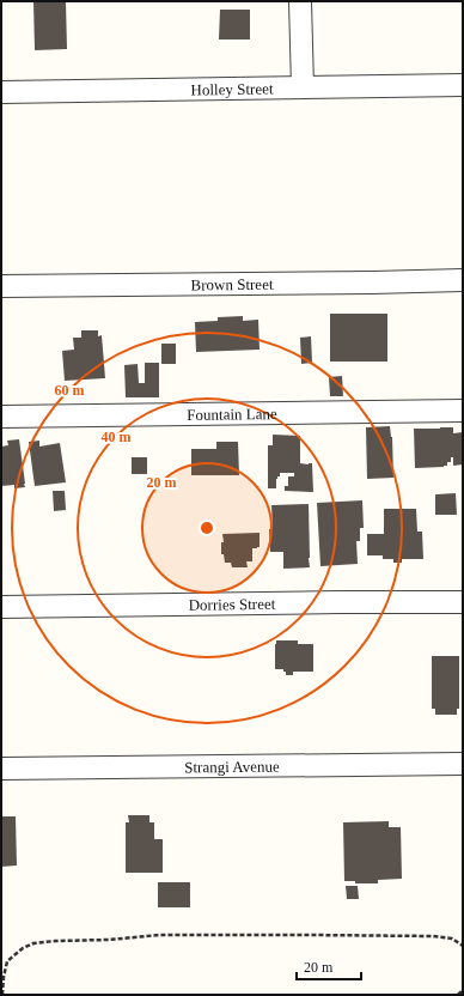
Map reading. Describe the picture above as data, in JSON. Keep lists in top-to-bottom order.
{
  "streets": {
    "street": [
      "Holley Street",
      "Brown Street",
      "Fountain Lane",
      "Dorries Street",
      "Strangi Avenue"
    ]
  },
  "scale_bar": "20 m",
  "rings": ["60 m", "40 m", "20 m"]
}
